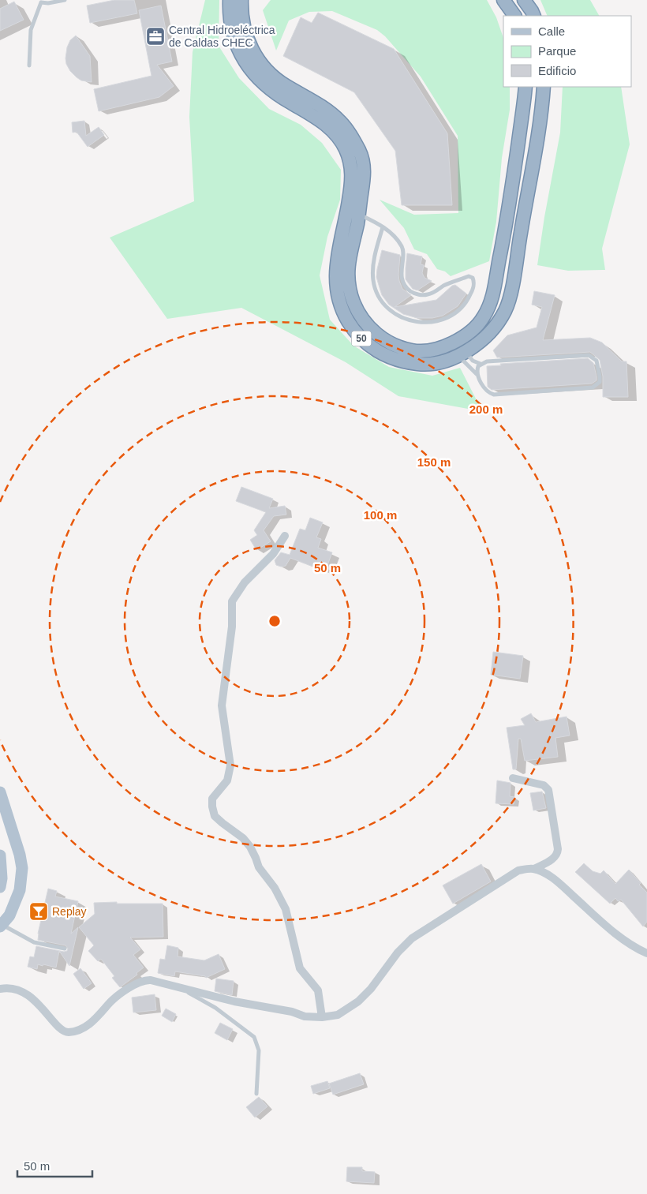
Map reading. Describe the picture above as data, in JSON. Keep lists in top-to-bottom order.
{
  "streets": {
    "highway": ["50"]
  },
  "places": {
    "office": ["Central Hidroeléctrica de Caldas CHEC"],
    "bar": ["Replay"]
  },
  "legend": ["Calle", "Parque", "Edificio"],
  "scale_bar": "50 m",
  "rings": [
    "200 m",
    "150 m",
    "100 m",
    "50 m"
  ]
}
